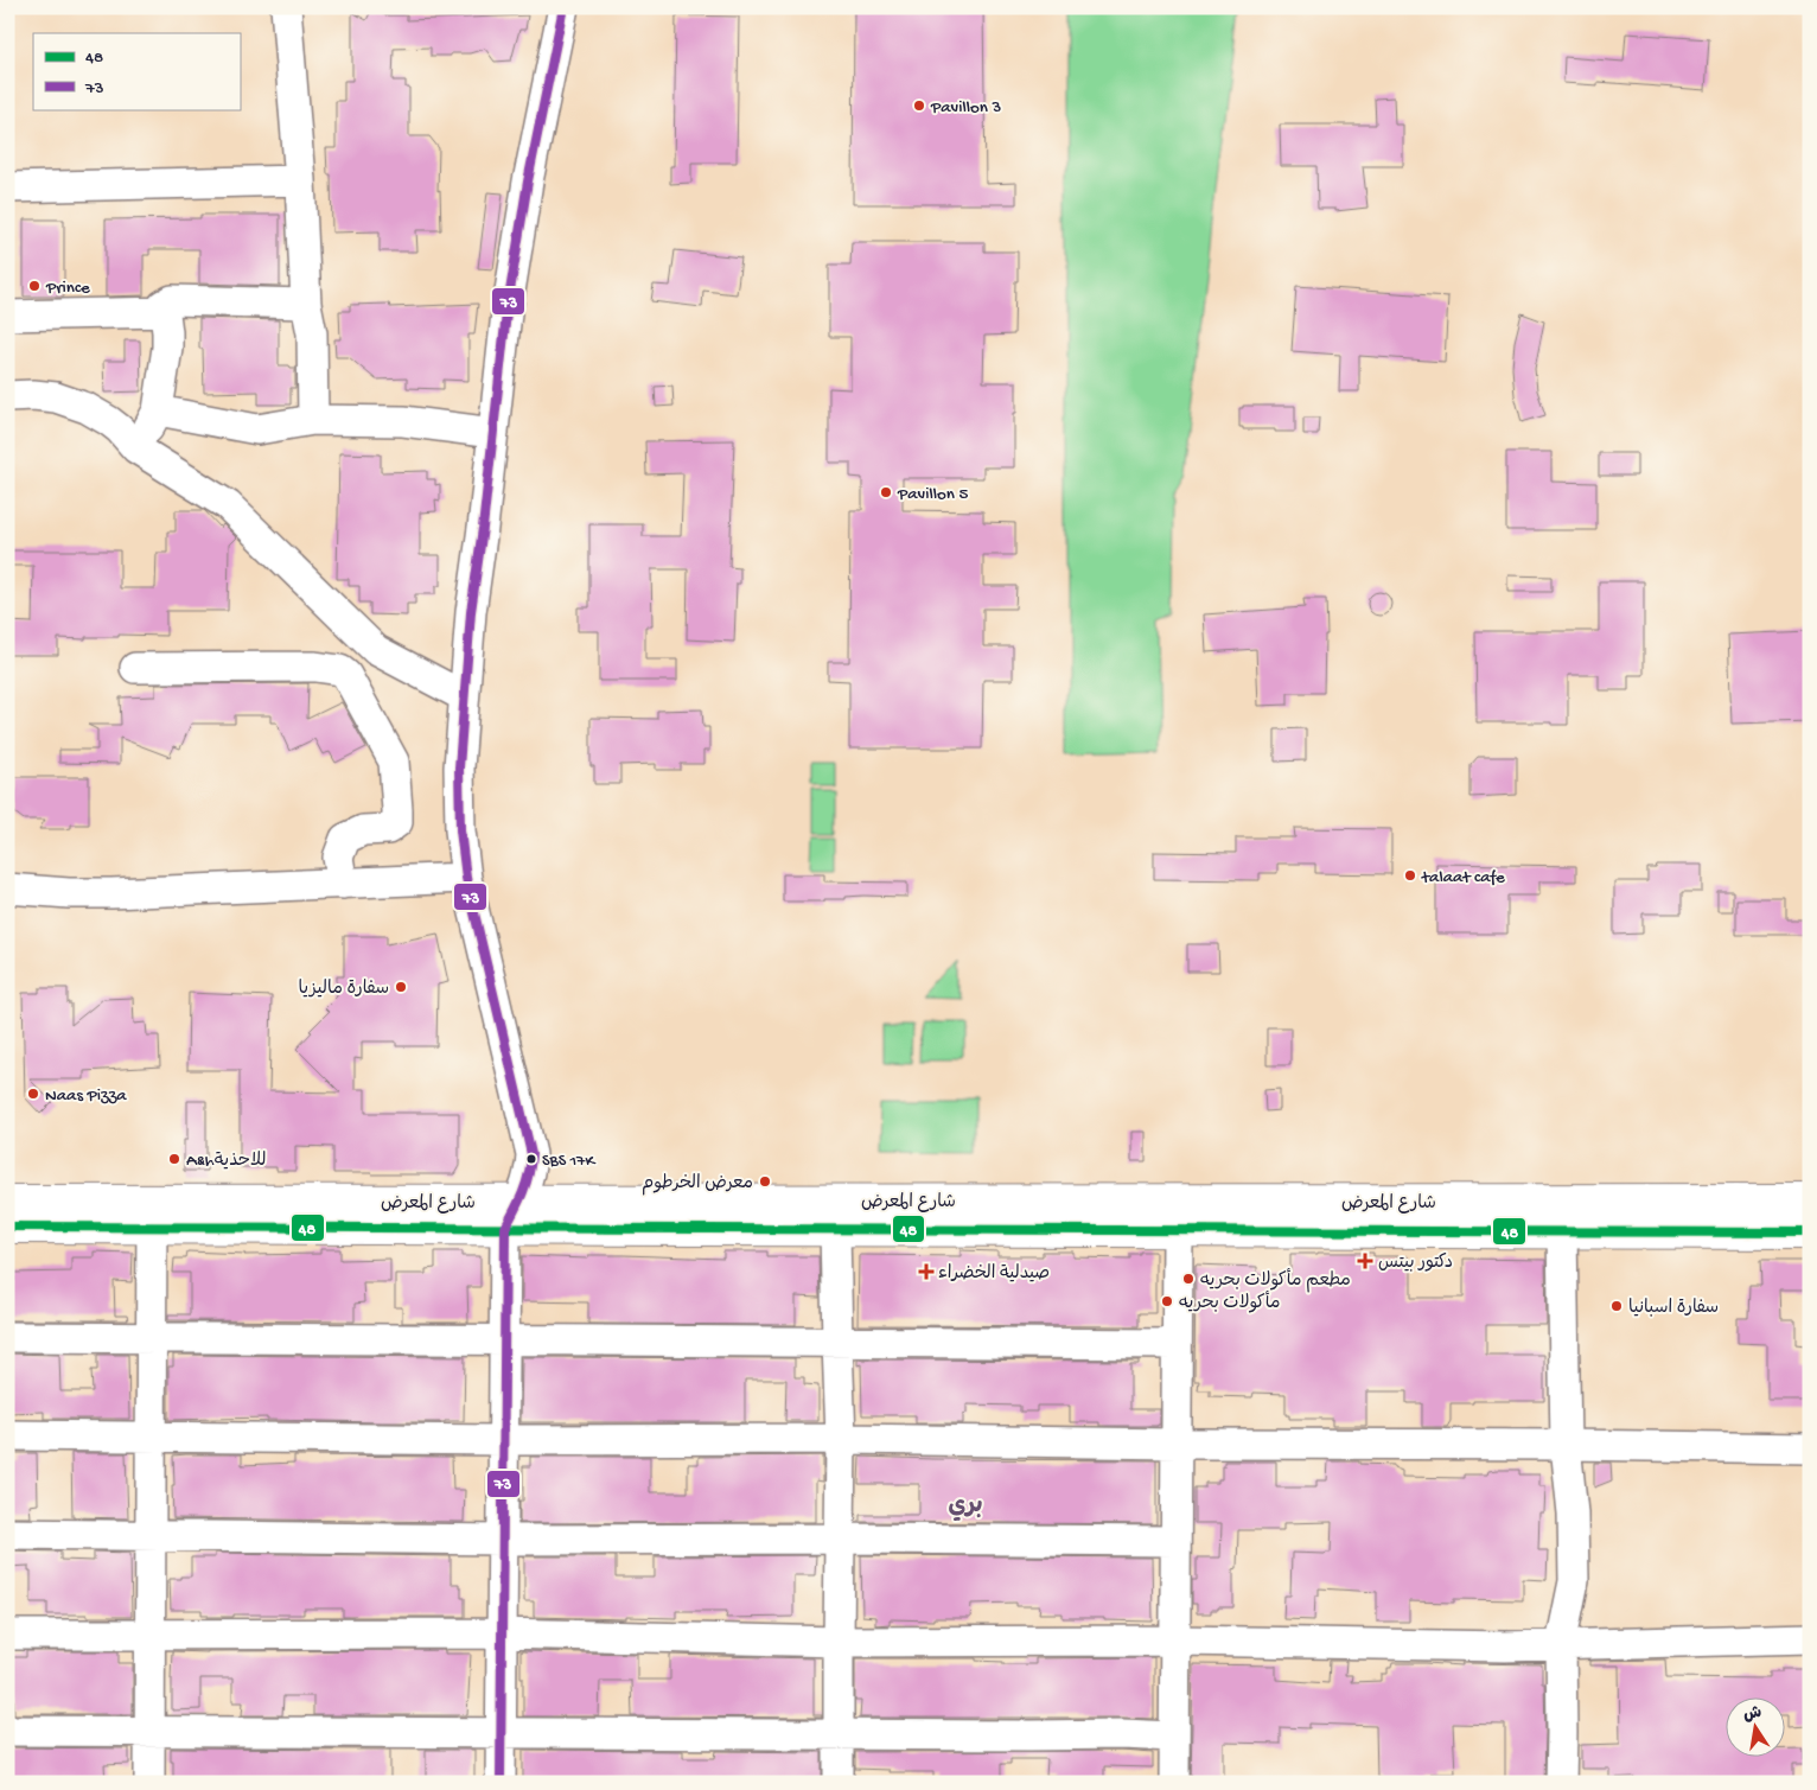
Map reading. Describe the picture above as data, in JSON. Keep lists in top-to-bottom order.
{
  "streets": {
    "main road": ["شارع المعرض"]
  },
  "districts": ["بري"],
  "places": {
    "other": [
      "Pavillon 3",
      "Prince",
      "Pavillon 5",
      "talaat cafe",
      "سفارة ماليزيا",
      "Naas Pizza",
      "A&hللاحذية",
      "SBS 17K",
      "معرض الخرطوم",
      "مطعم مأكولات بحريه",
      "مأكولات بحريه",
      "سفارة اسبانيا"
    ],
    "health": ["دكتور بيتس", "صيدلية الخضراء"]
  },
  "lines": ["transit line 73", "transit line 48"],
  "legend": ["48", "73"],
  "north": "top"
}
